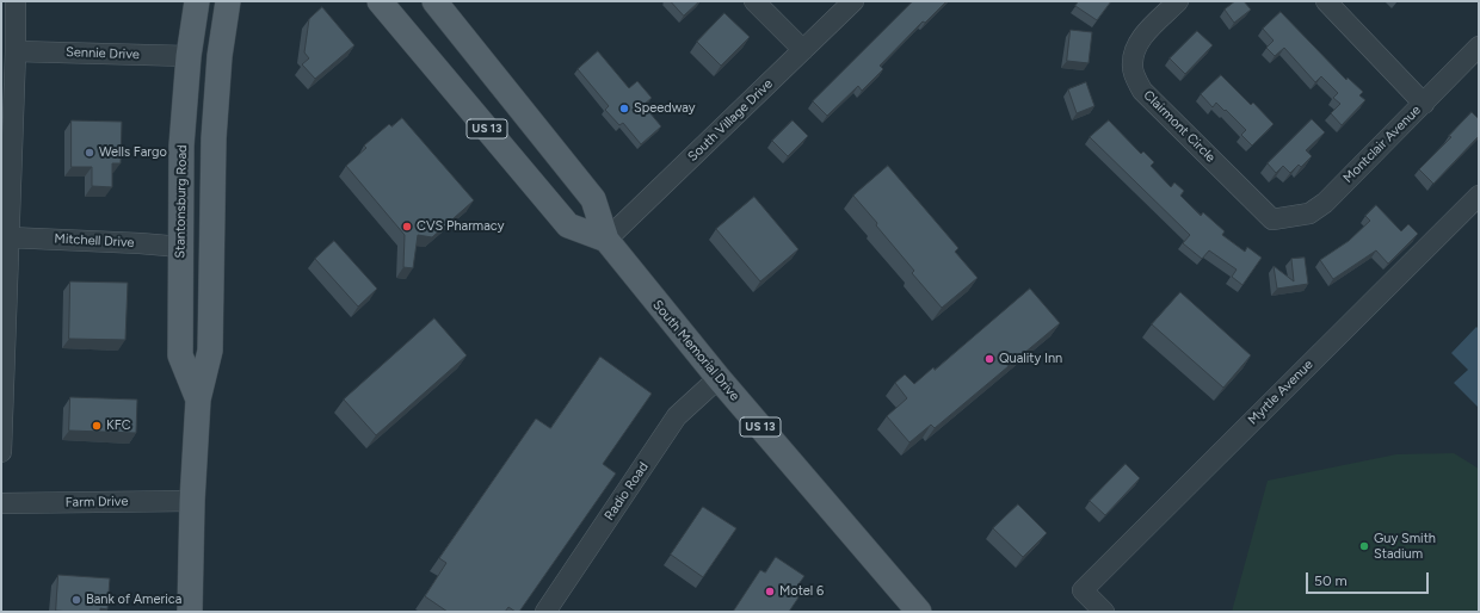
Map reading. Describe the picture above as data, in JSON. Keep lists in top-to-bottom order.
{
  "streets": {
    "main road": ["US 13", "Stantonsburg Road", "South Memorial Drive"],
    "street": [
      "Sennie Drive",
      "South Village Drive",
      "Clairmont Circle",
      "Montclair Avenue",
      "Mitchell Drive",
      "Myrtle Avenue",
      "Radio Road",
      "Farm Drive"
    ]
  },
  "crossings": [
    ["Sennie Drive", "Stantonsburg Road"],
    ["South Village Drive", "South Memorial Drive"],
    ["Clairmont Circle", "Montclair Avenue"],
    ["Stantonsburg Road", "Mitchell Drive"],
    ["Stantonsburg Road", "Farm Drive"],
    ["South Memorial Drive", "Radio Road"]
  ],
  "places": [
    "Speedway",
    "Wells Fargo",
    "CVS Pharmacy",
    "Quality Inn",
    "KFC",
    "Guy Smith Stadium",
    "Motel 6",
    "Bank of America"
  ],
  "scale_bar": "50 m"
}
